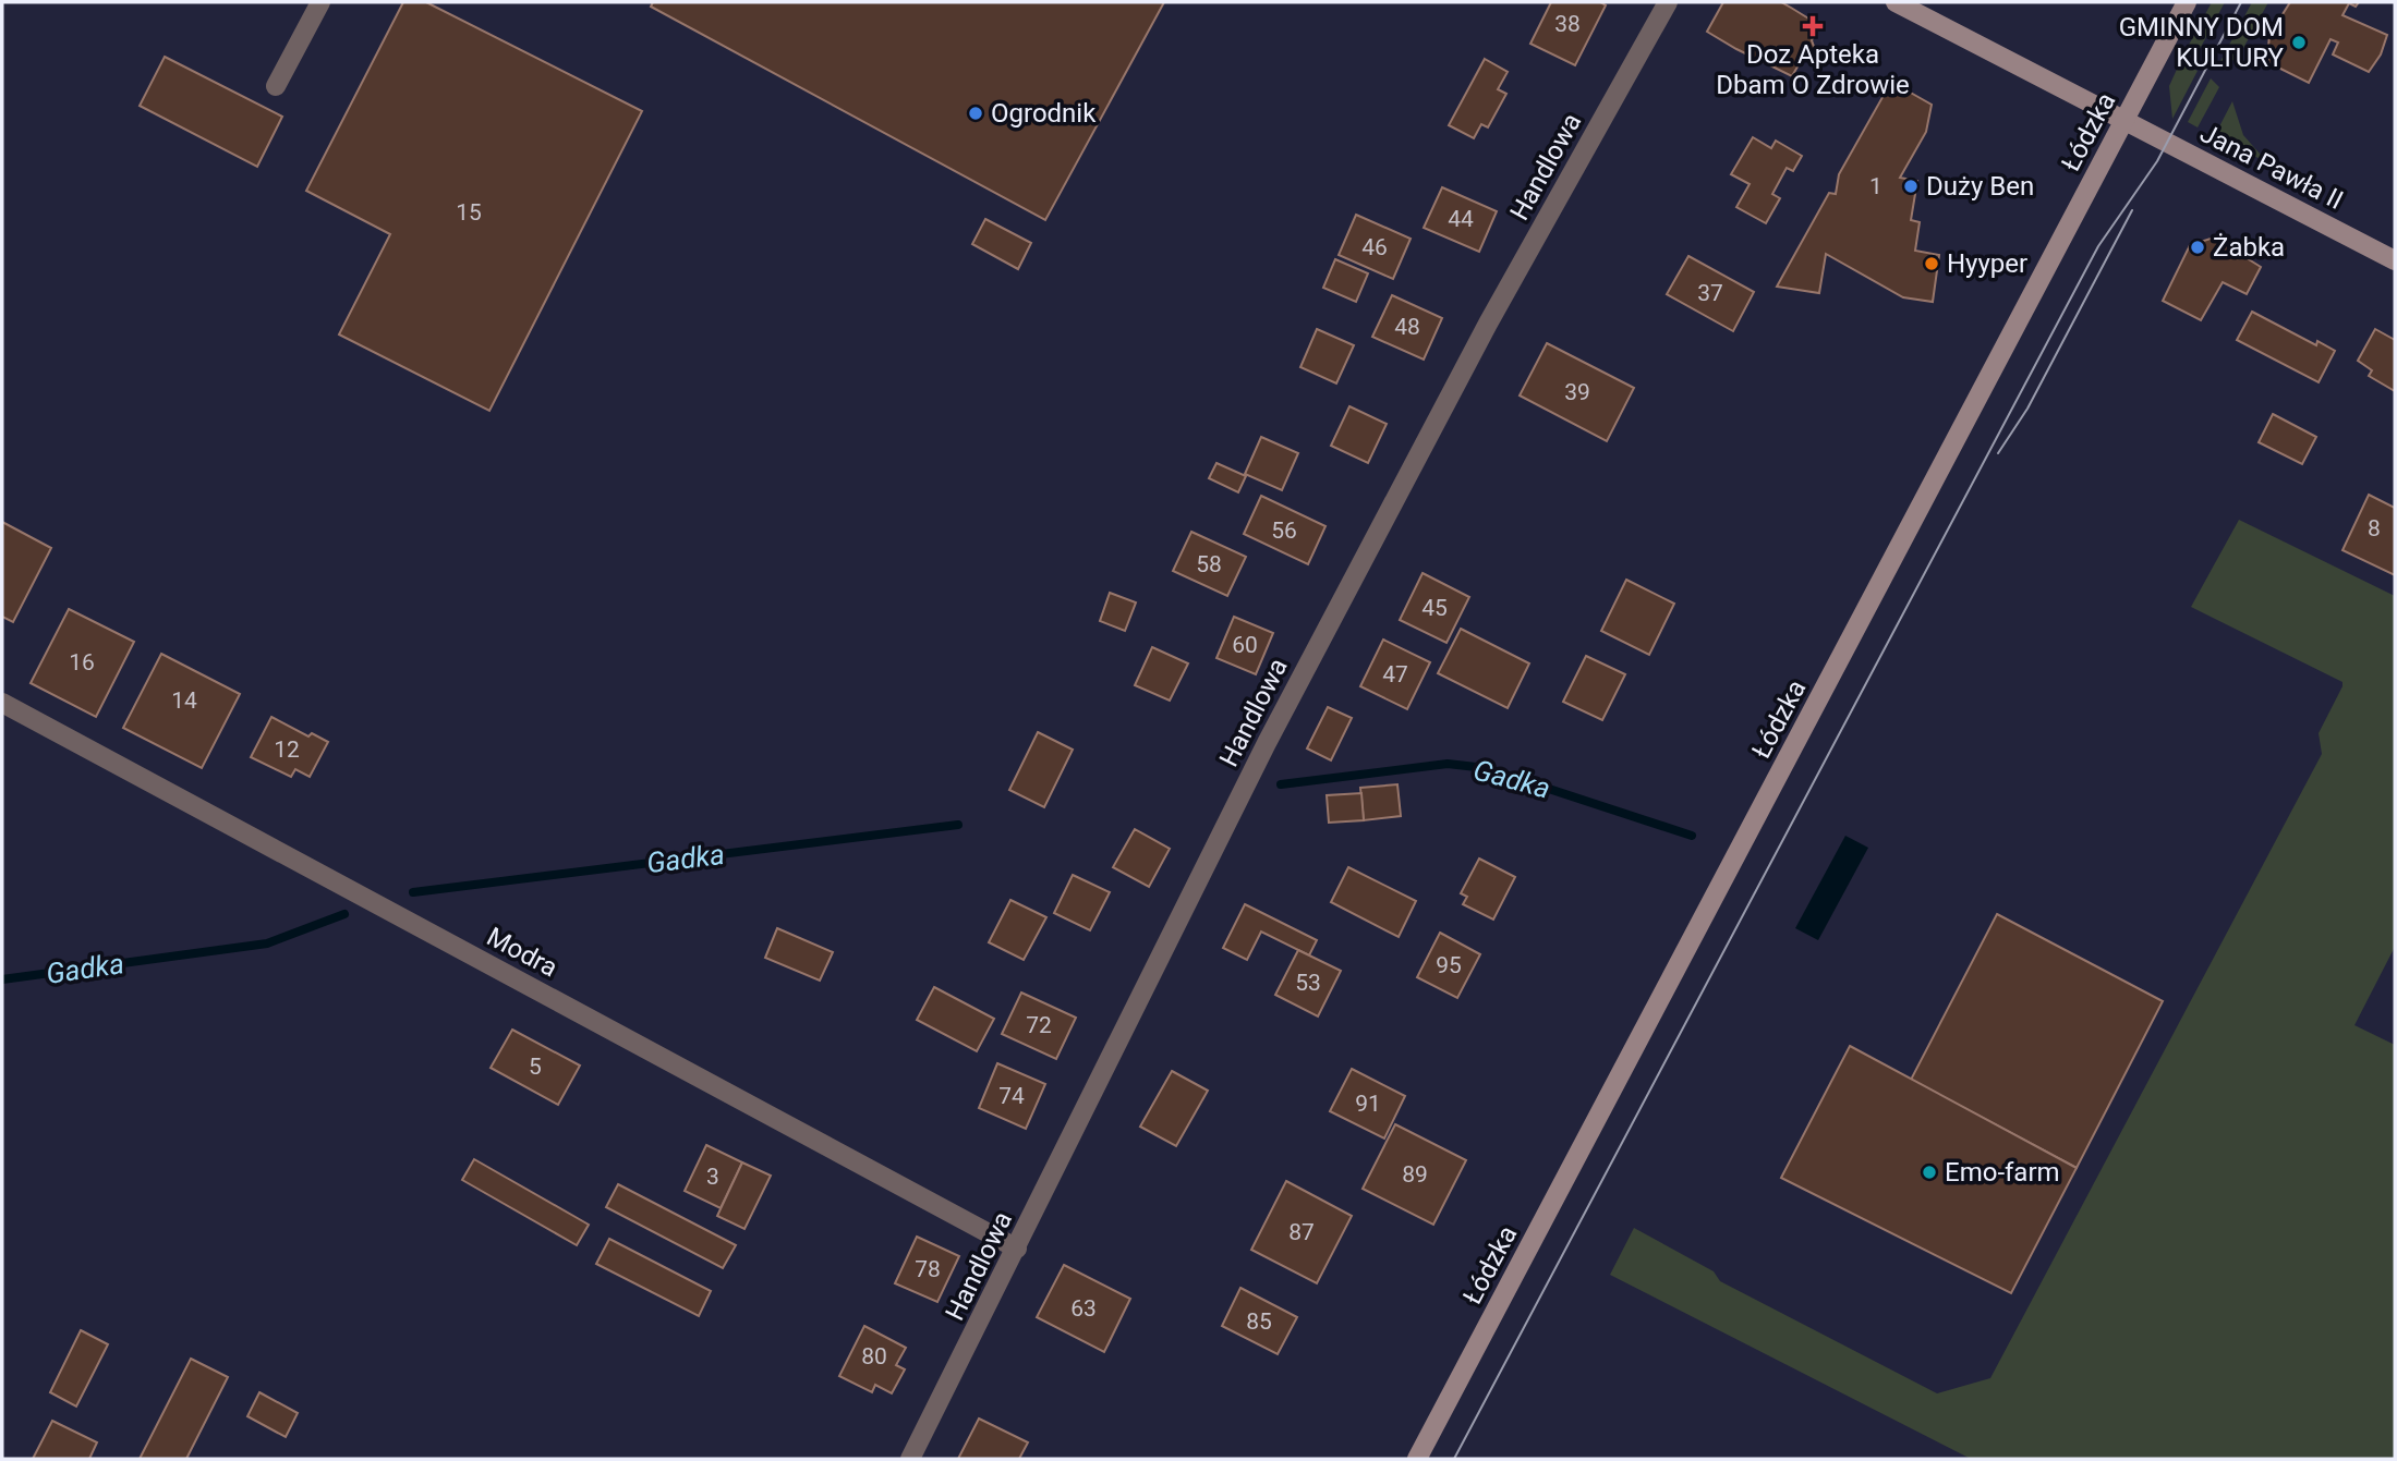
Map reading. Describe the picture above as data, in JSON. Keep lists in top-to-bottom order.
{
  "streets": {
    "main road": ["Łódzka", "Jana Pawła II"],
    "street": ["Handlowa", "Modra"]
  },
  "crossings": [
    ["Łódzka", "Jana Pawła II"],
    ["Handlowa", "Modra"]
  ],
  "water": ["Gadka"],
  "places": {
    "health": ["Doz Apteka Dbam O Zdrowie"],
    "other": [
      "GMINNY DOM KULTURY",
      "Ogrodnik",
      "Duży Ben",
      "Żabka",
      "Hyyper",
      "Emo-farm"
    ]
  },
  "house_numbers": [
    "38",
    "1",
    "15",
    "44",
    "46",
    "37",
    "48",
    "39",
    "8",
    "56",
    "58",
    "45",
    "60",
    "16",
    "47",
    "14",
    "12",
    "95",
    "53",
    "72",
    "5",
    "74",
    "91",
    "89",
    "3",
    "87",
    "78",
    "63",
    "85",
    "80"
  ]
}
